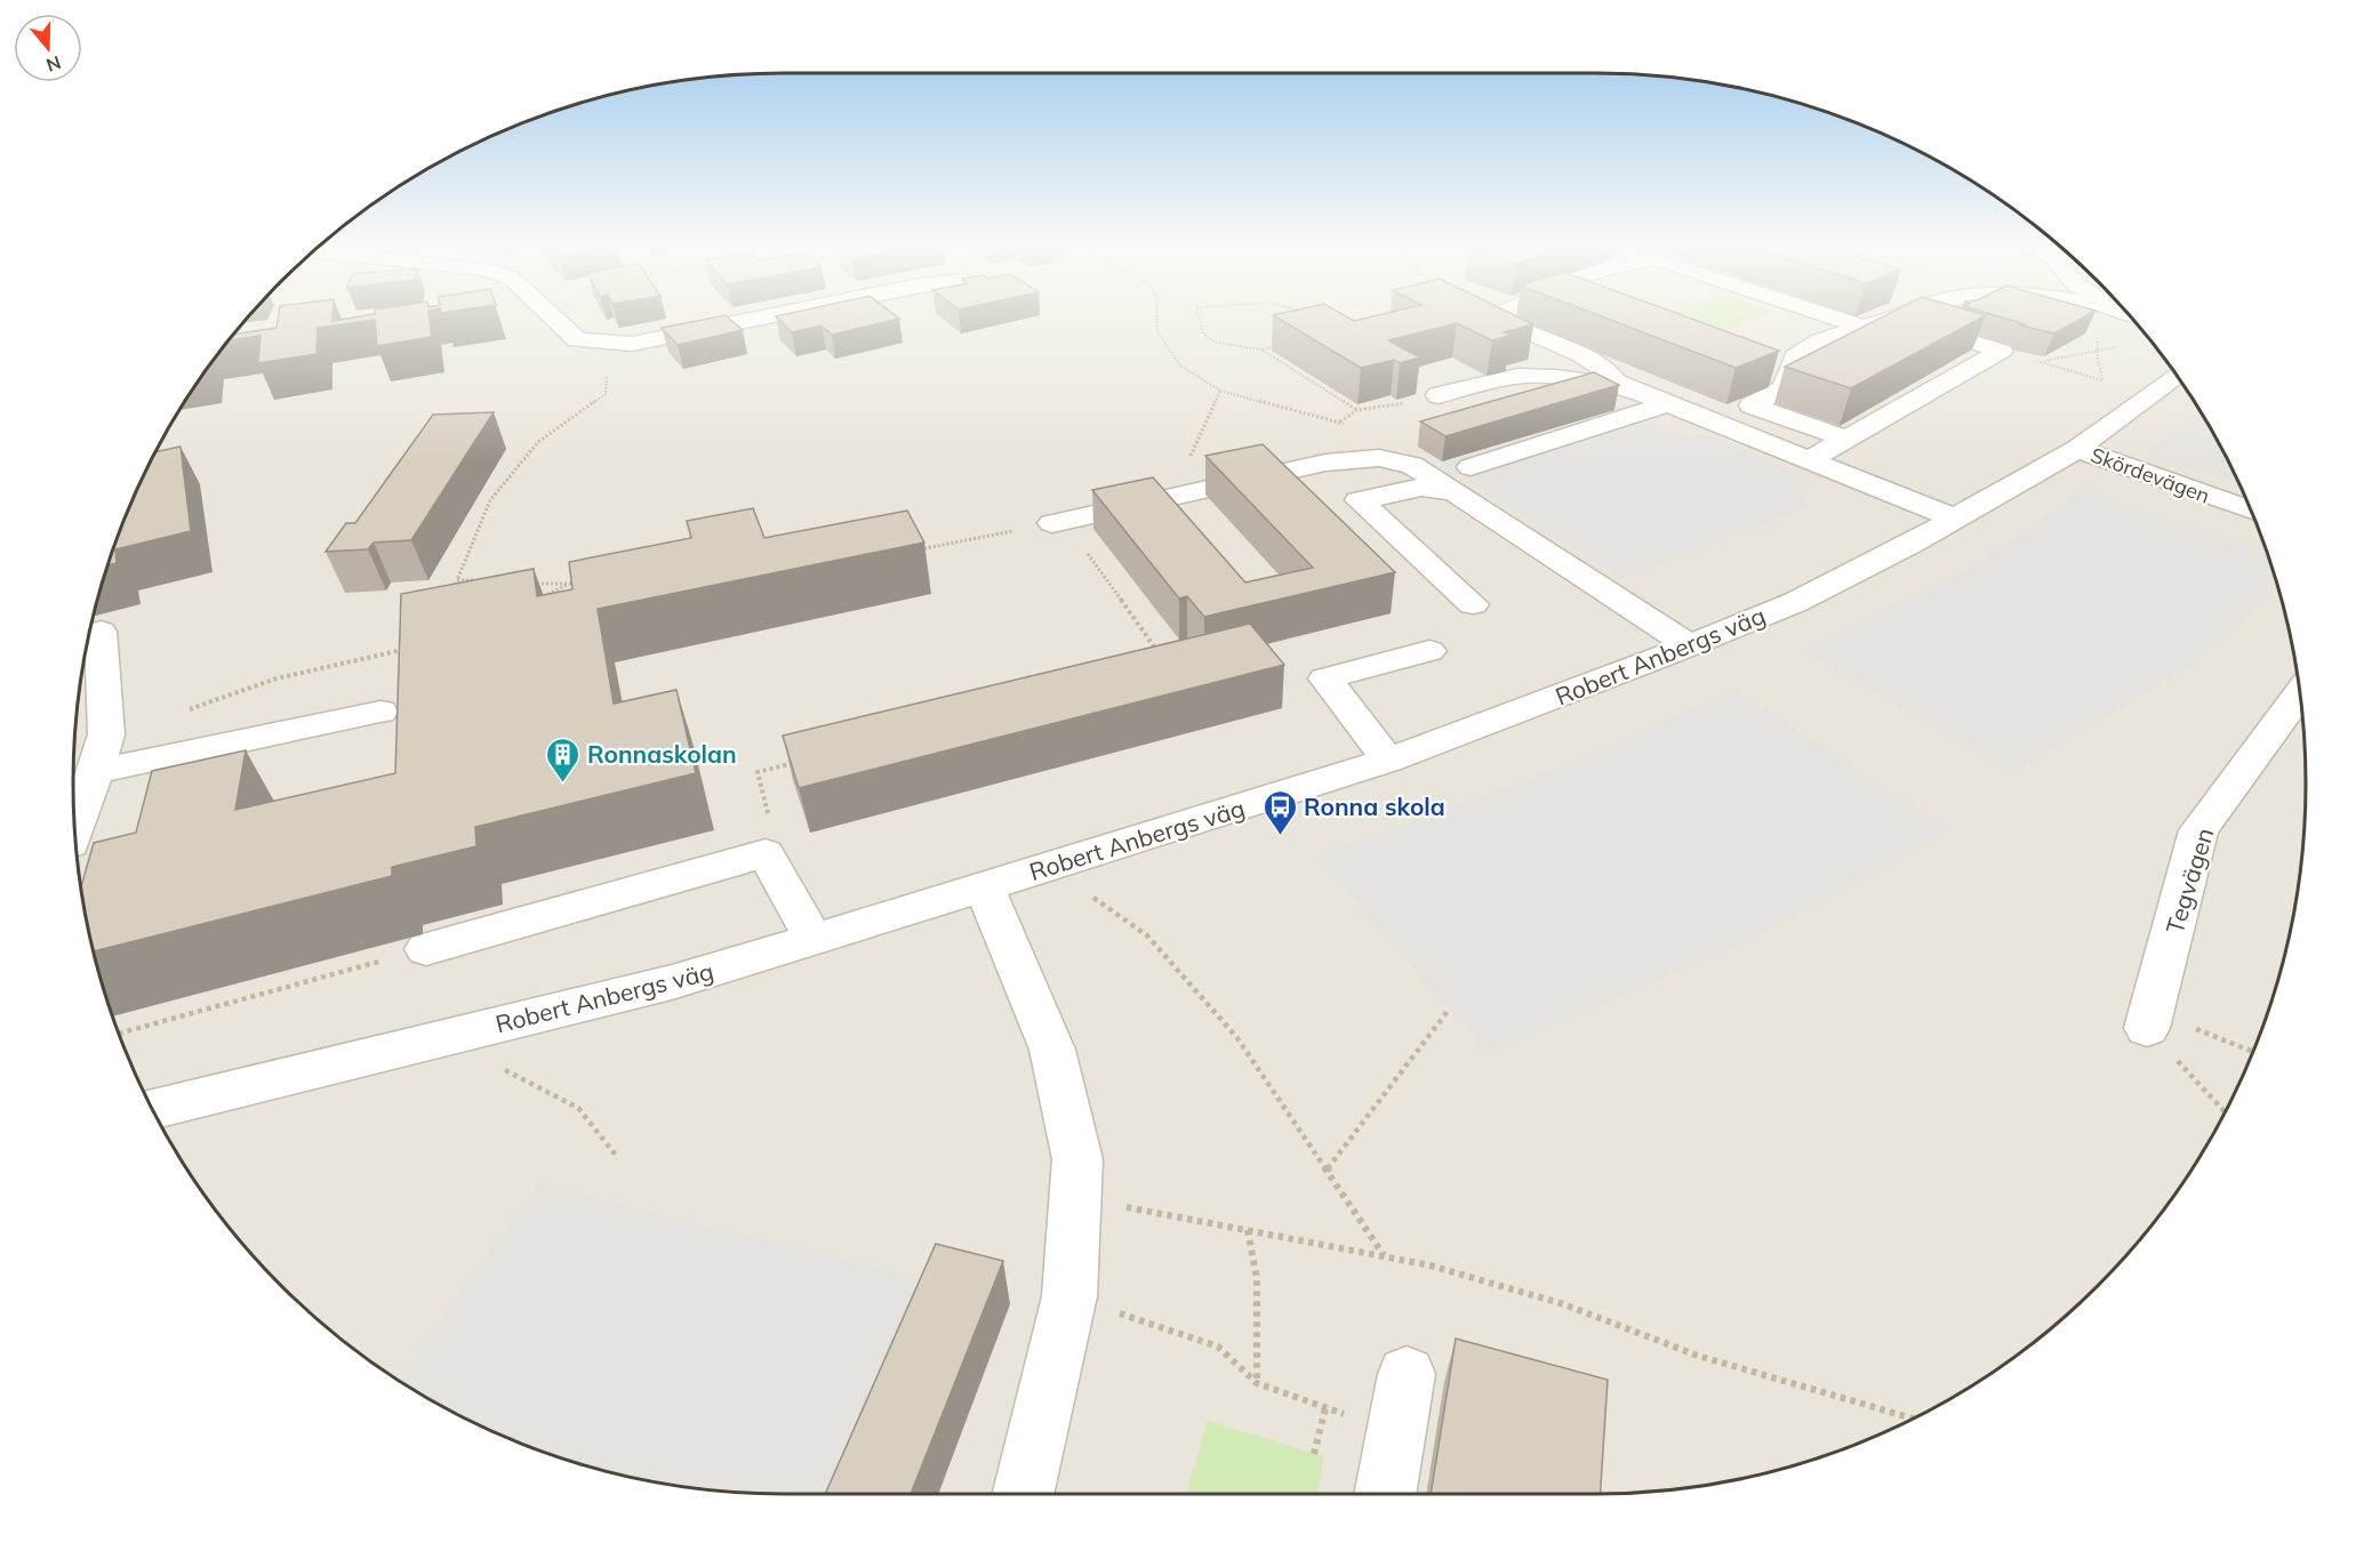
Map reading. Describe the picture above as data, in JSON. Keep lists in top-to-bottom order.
{
  "streets": {
    "street": ["Skördevägen", "Robert Anbergs väg", "Tegvägen"]
  },
  "crossings": [
    ["Skördevägen", "Robert Anbergs väg"]
  ],
  "places": {
    "building": ["Ronnaskolan"],
    "bus stop": ["Ronna skola"]
  },
  "north": "bottom"
}
